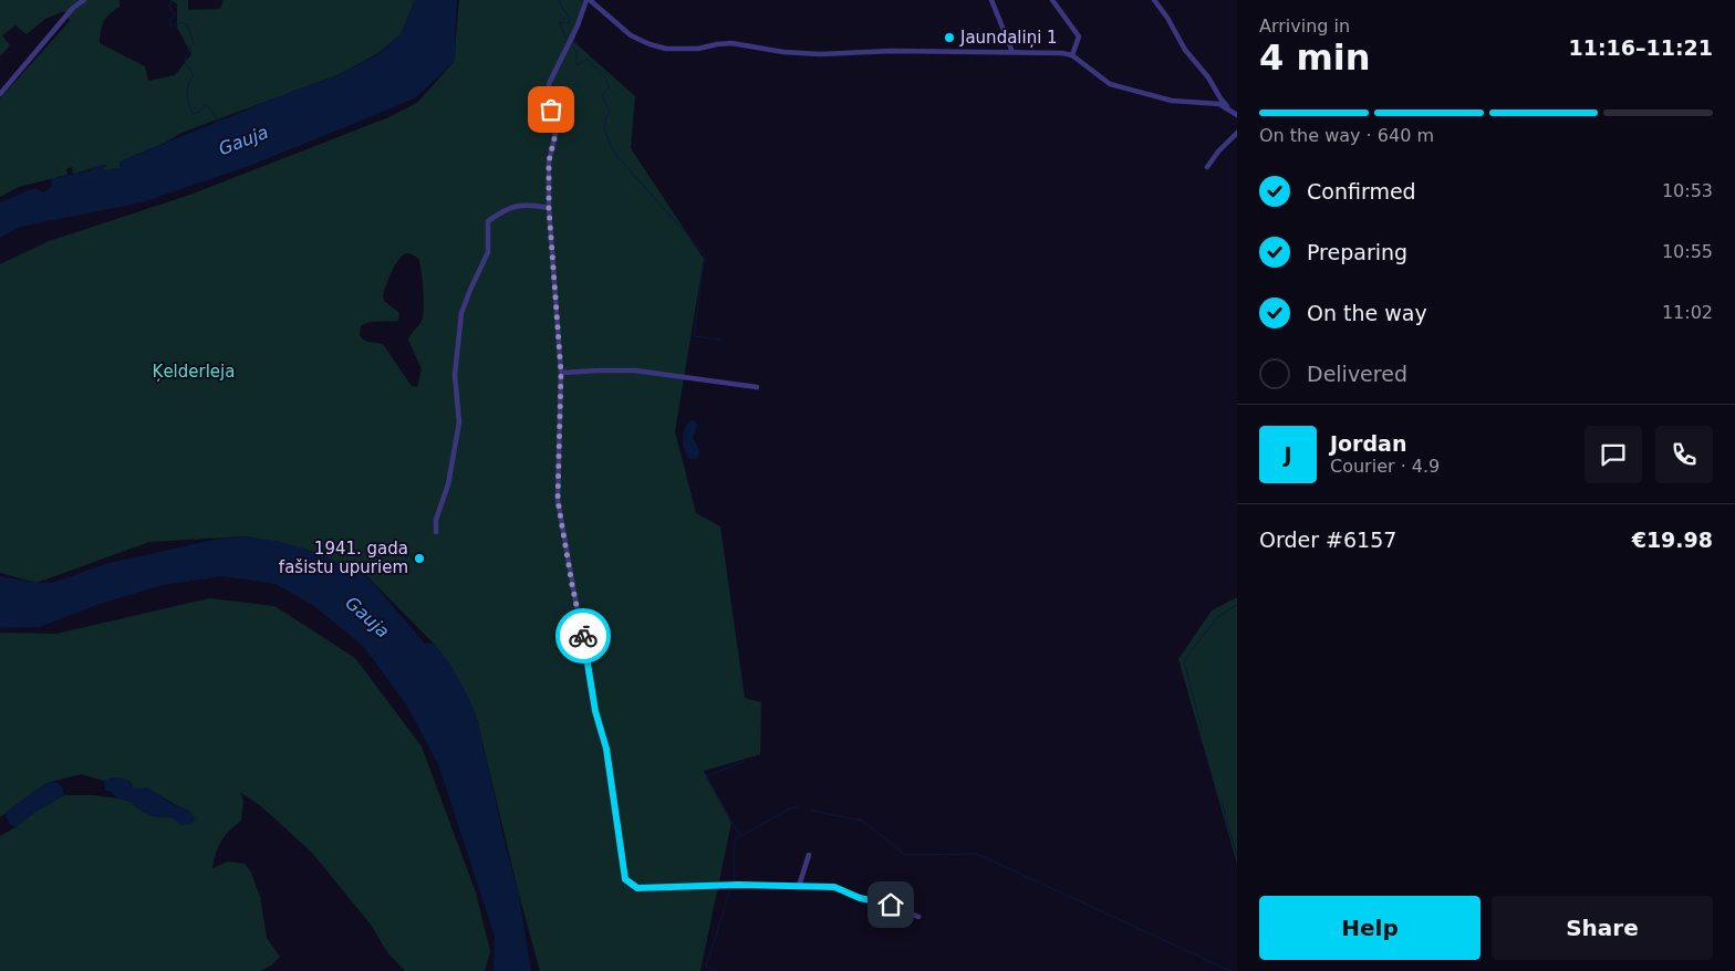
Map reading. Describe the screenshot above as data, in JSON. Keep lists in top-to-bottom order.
{
  "water": ["Gauja"],
  "parks": ["Ķelderleja"],
  "places": ["Jaundaliņi 1", "1941. gada fašistu upuriem"],
  "page": {
    "heading": ["4 min", "Arriving in", "11:16–11:21"],
    "panel": [
      "Jordan",
      "Courier · 4.9",
      "Order #6157",
      "€19.98"
    ],
    "bar": "On the way · 640 m",
    "list": [
      ["Confirmed", "10:53"],
      ["Preparing", "10:55"],
      ["On the way", "11:02"],
      "Delivered"
    ],
    "round": "J",
    "buttons": ["Help", "Share"]
  }
}
